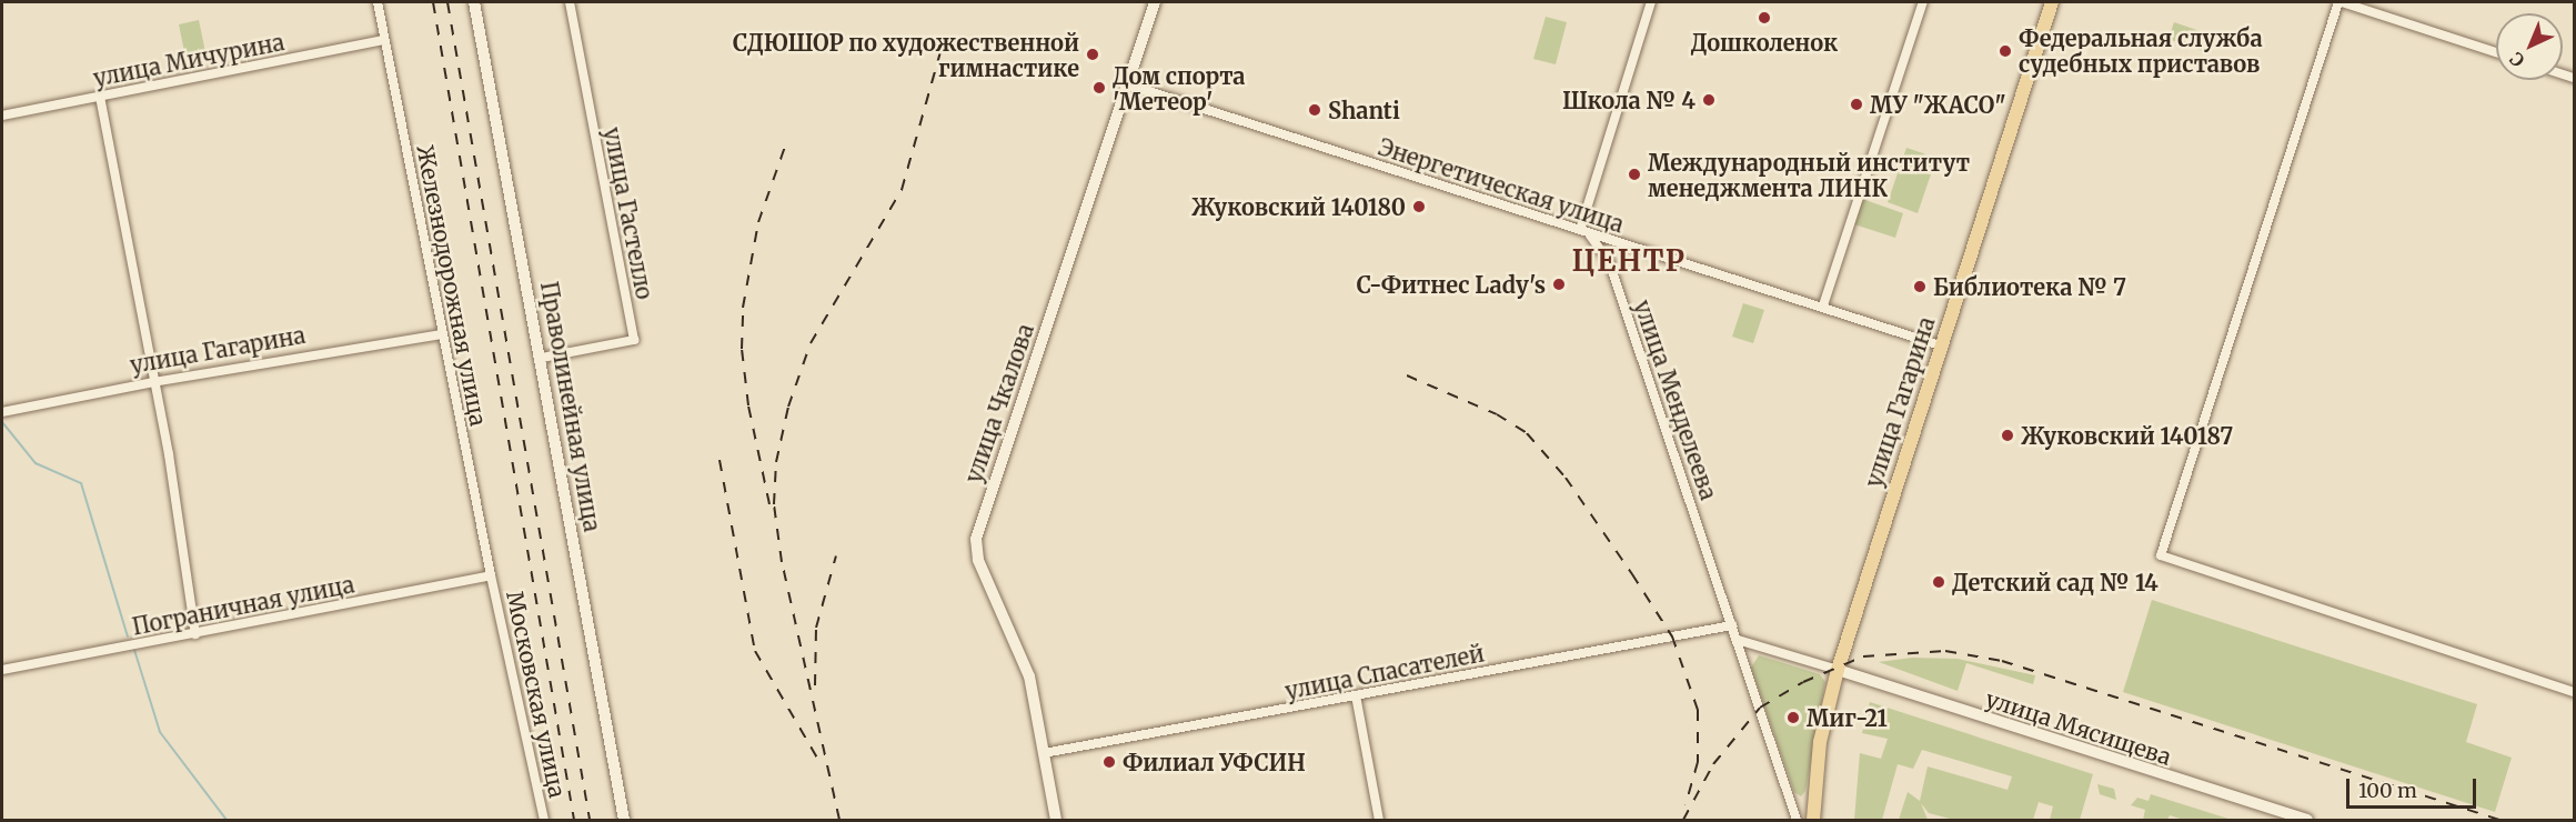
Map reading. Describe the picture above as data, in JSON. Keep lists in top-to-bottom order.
{
  "streets": {
    "main road": [
      "улица Гагарина",
      "улица Чкалова",
      "Праволинейная улица",
      "улица Мясищева"
    ],
    "street": [
      "улица Мичурина",
      "Энергетическая улица",
      "улица Гастелло",
      "Железнодорожная улица",
      "улица Менделеева",
      "Пограничная улица",
      "улица Спасателей",
      "Московская улица"
    ]
  },
  "crossings": [
    ["улица Мичурина", "Железнодорожная улица"],
    ["Энергетическая улица", "улица Гагарина"],
    ["Энергетическая улица", "улица Менделеева"],
    ["Энергетическая улица", "улица Чкалова"],
    ["улица Гастелло", "Праволинейная улица"],
    ["Железнодорожная улица", "улица Гагарина"],
    ["Железнодорожная улица", "Пограничная улица"],
    ["Железнодорожная улица", "Московская улица"],
    ["улица Гагарина", "улица Мясищева"],
    ["улица Менделеева", "улица Спасателей"],
    ["улица Чкалова", "улица Спасателей"],
    ["Пограничная улица", "Московская улица"]
  ],
  "districts": ["ЦЕНТР"],
  "places": [
    "Дошколенок",
    "Федеральная служба судебных приставов",
    "СДЮШОР по художественной гимнастике",
    "Дом спорта 'Метеор'",
    "Школа № 4",
    "МУ \"ЖАСО\"",
    "Shanti",
    "Международный институт менеджмента ЛИНК",
    "Жуковский 140180",
    "С-Фитнес Lady's",
    "Библиотека № 7",
    "Жуковский 140187",
    "Детский сад № 14",
    "Миг-21",
    "Филиал УФСИН"
  ],
  "scale_bar": "100 m",
  "north": "bottom left"
}
